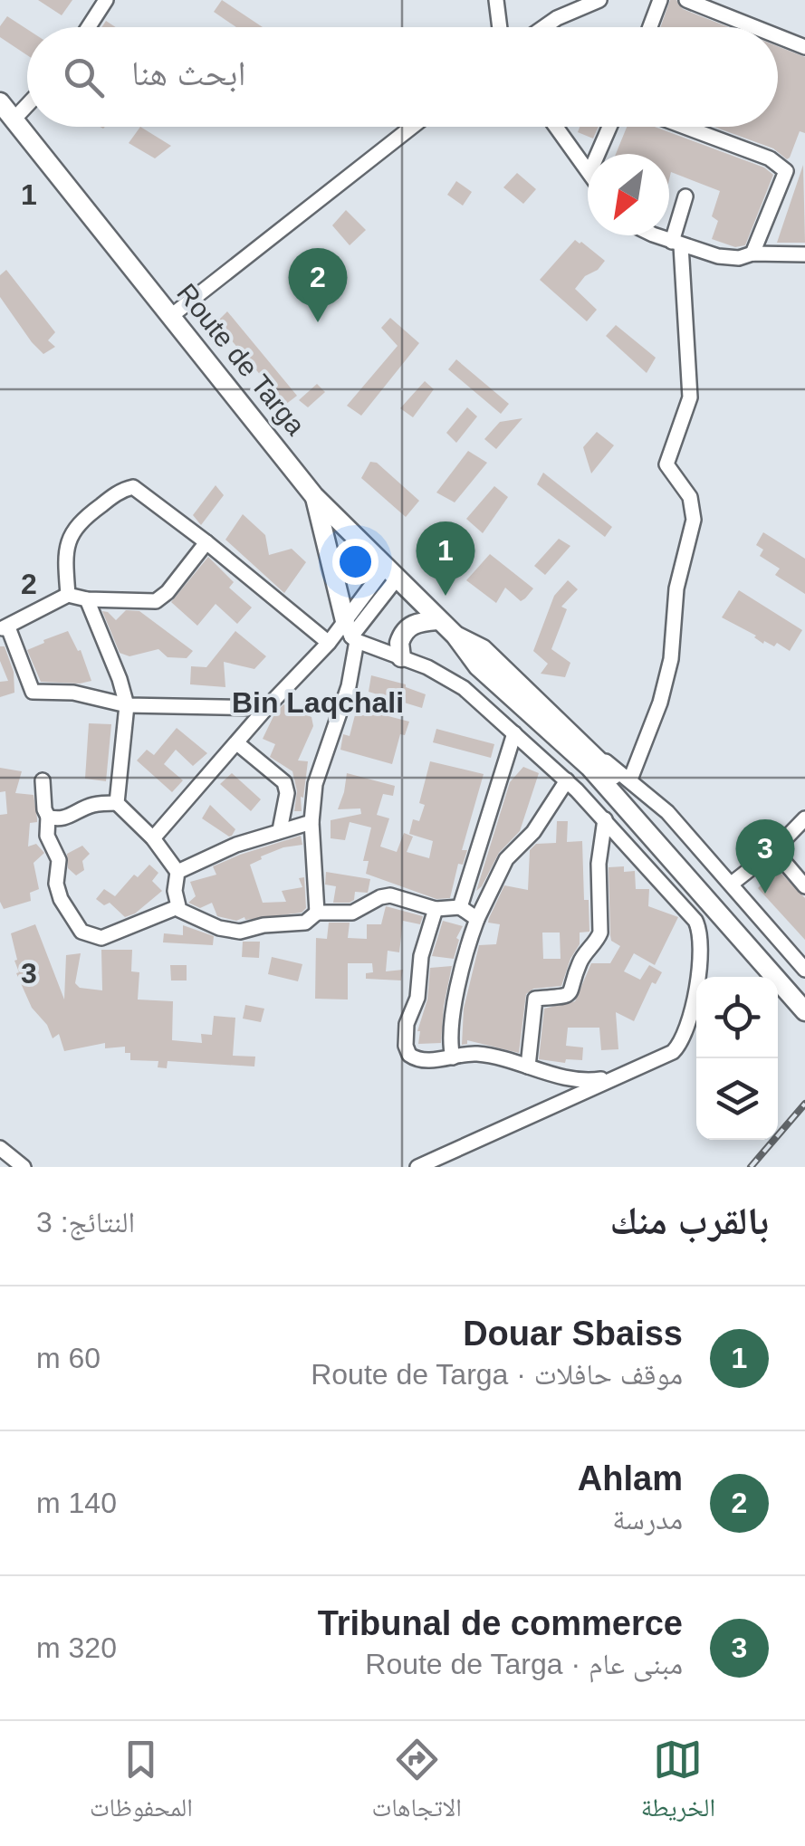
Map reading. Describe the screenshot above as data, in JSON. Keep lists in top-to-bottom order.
{
  "streets": {
    "main road": ["Route de Targa"]
  },
  "districts": ["Bin Laqchali"],
  "north": "bottom left",
  "page": {
    "search": "ابحث هنا",
    "pins": ["2", "1", "3"],
    "heading": ["بالقرب منك", "النتائج: 3"],
    "list": [
      {
        "mark": "1",
        "name": "Douar Sbaiss",
        "note": "موقف حافلات · Route de Targa",
        "value": "60 m"
      },
      {
        "mark": "2",
        "name": "Ahlam",
        "note": "مدرسة",
        "value": "140 m"
      },
      {
        "mark": "3",
        "name": "Tribunal de commerce",
        "note": "مبنى عام · Route de Targa",
        "value": "320 m"
      }
    ],
    "nav": ["الخريطة", "الاتجاهات", "المحفوظات"]
  },
  "grid": {
    "rows": ["1", "2", "3"]
  }
}
